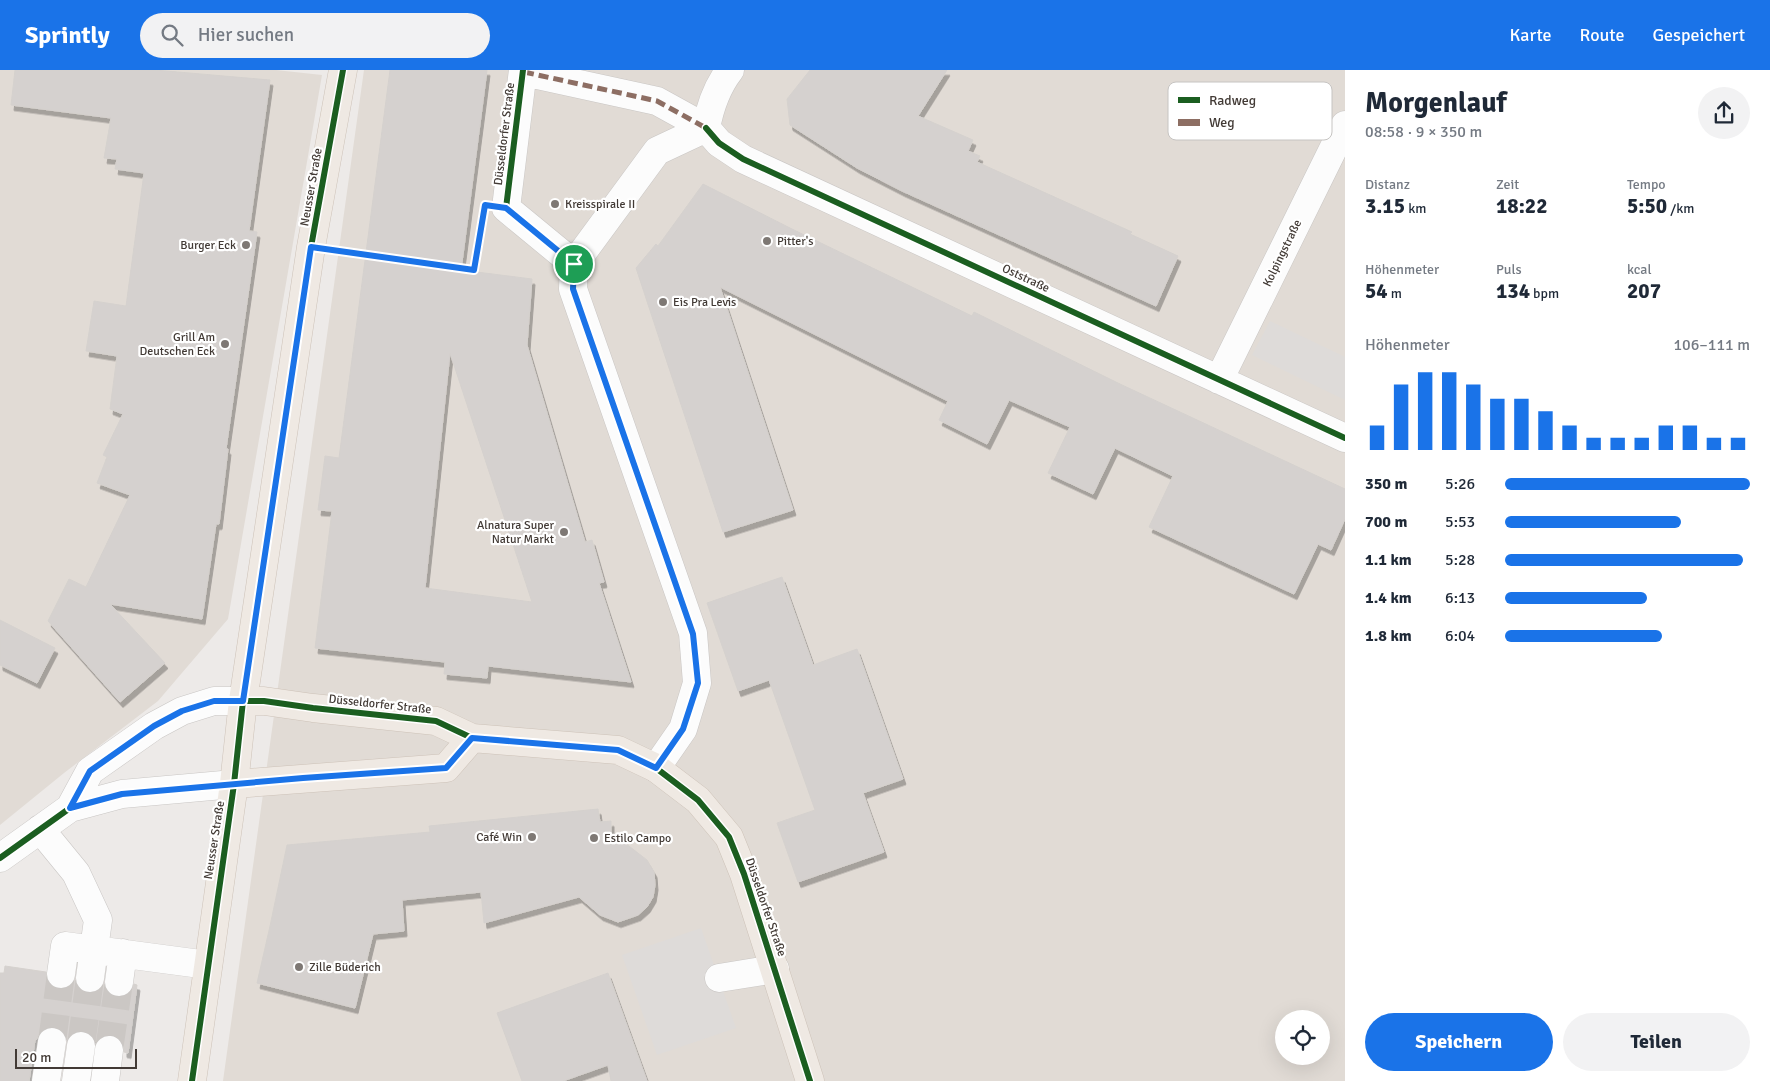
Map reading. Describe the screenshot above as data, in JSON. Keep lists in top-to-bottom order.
{
  "streets": {
    "main road": ["Düsseldorfer Straße", "Neusser Straße"],
    "street": ["Kolpingstraße", "Oststraße"]
  },
  "crossings": [
    ["Düsseldorfer Straße", "Neusser Straße"],
    ["Düsseldorfer Straße", "Oststraße"],
    ["Kolpingstraße", "Oststraße"]
  ],
  "places": [
    "Kreisspirale II",
    "Pitter's",
    "Burger Eck",
    "Eis Pra Levis",
    "Grill Am Deutschen Eck",
    "Alnatura Super Natur Markt",
    "Café Win",
    "Estilo Campo",
    "Zille Büderich"
  ],
  "legend": ["Radweg", "Weg"],
  "scale_bar": "20 m",
  "page": {
    "header": "Sprintly",
    "search": "Hier suchen",
    "nav": ["Karte", "Route", "Gespeichert"],
    "heading": ["Morgenlauf", "08:58 · 9 × 350 m"],
    "stats": [
      ["Distanz", "3.15 km"],
      ["Zeit", "18:22"],
      ["Tempo", "5:50 /km"],
      ["Höhenmeter", "54 m"],
      ["Puls", "134 bpm"],
      ["kcal", "207"]
    ],
    "chart": ["Höhenmeter", "106–111 m"],
    "list": [
      {
        "name": "350 m",
        "note": "5:26"
      },
      {
        "name": "700 m",
        "note": "5:53"
      },
      {
        "name": "1.1 km",
        "note": "5:28"
      },
      {
        "name": "1.4 km",
        "note": "6:13"
      },
      {
        "name": "1.8 km",
        "note": "6:04"
      }
    ],
    "buttons": ["Speichern", "Teilen"],
    "scale": "20 m"
  }
}
